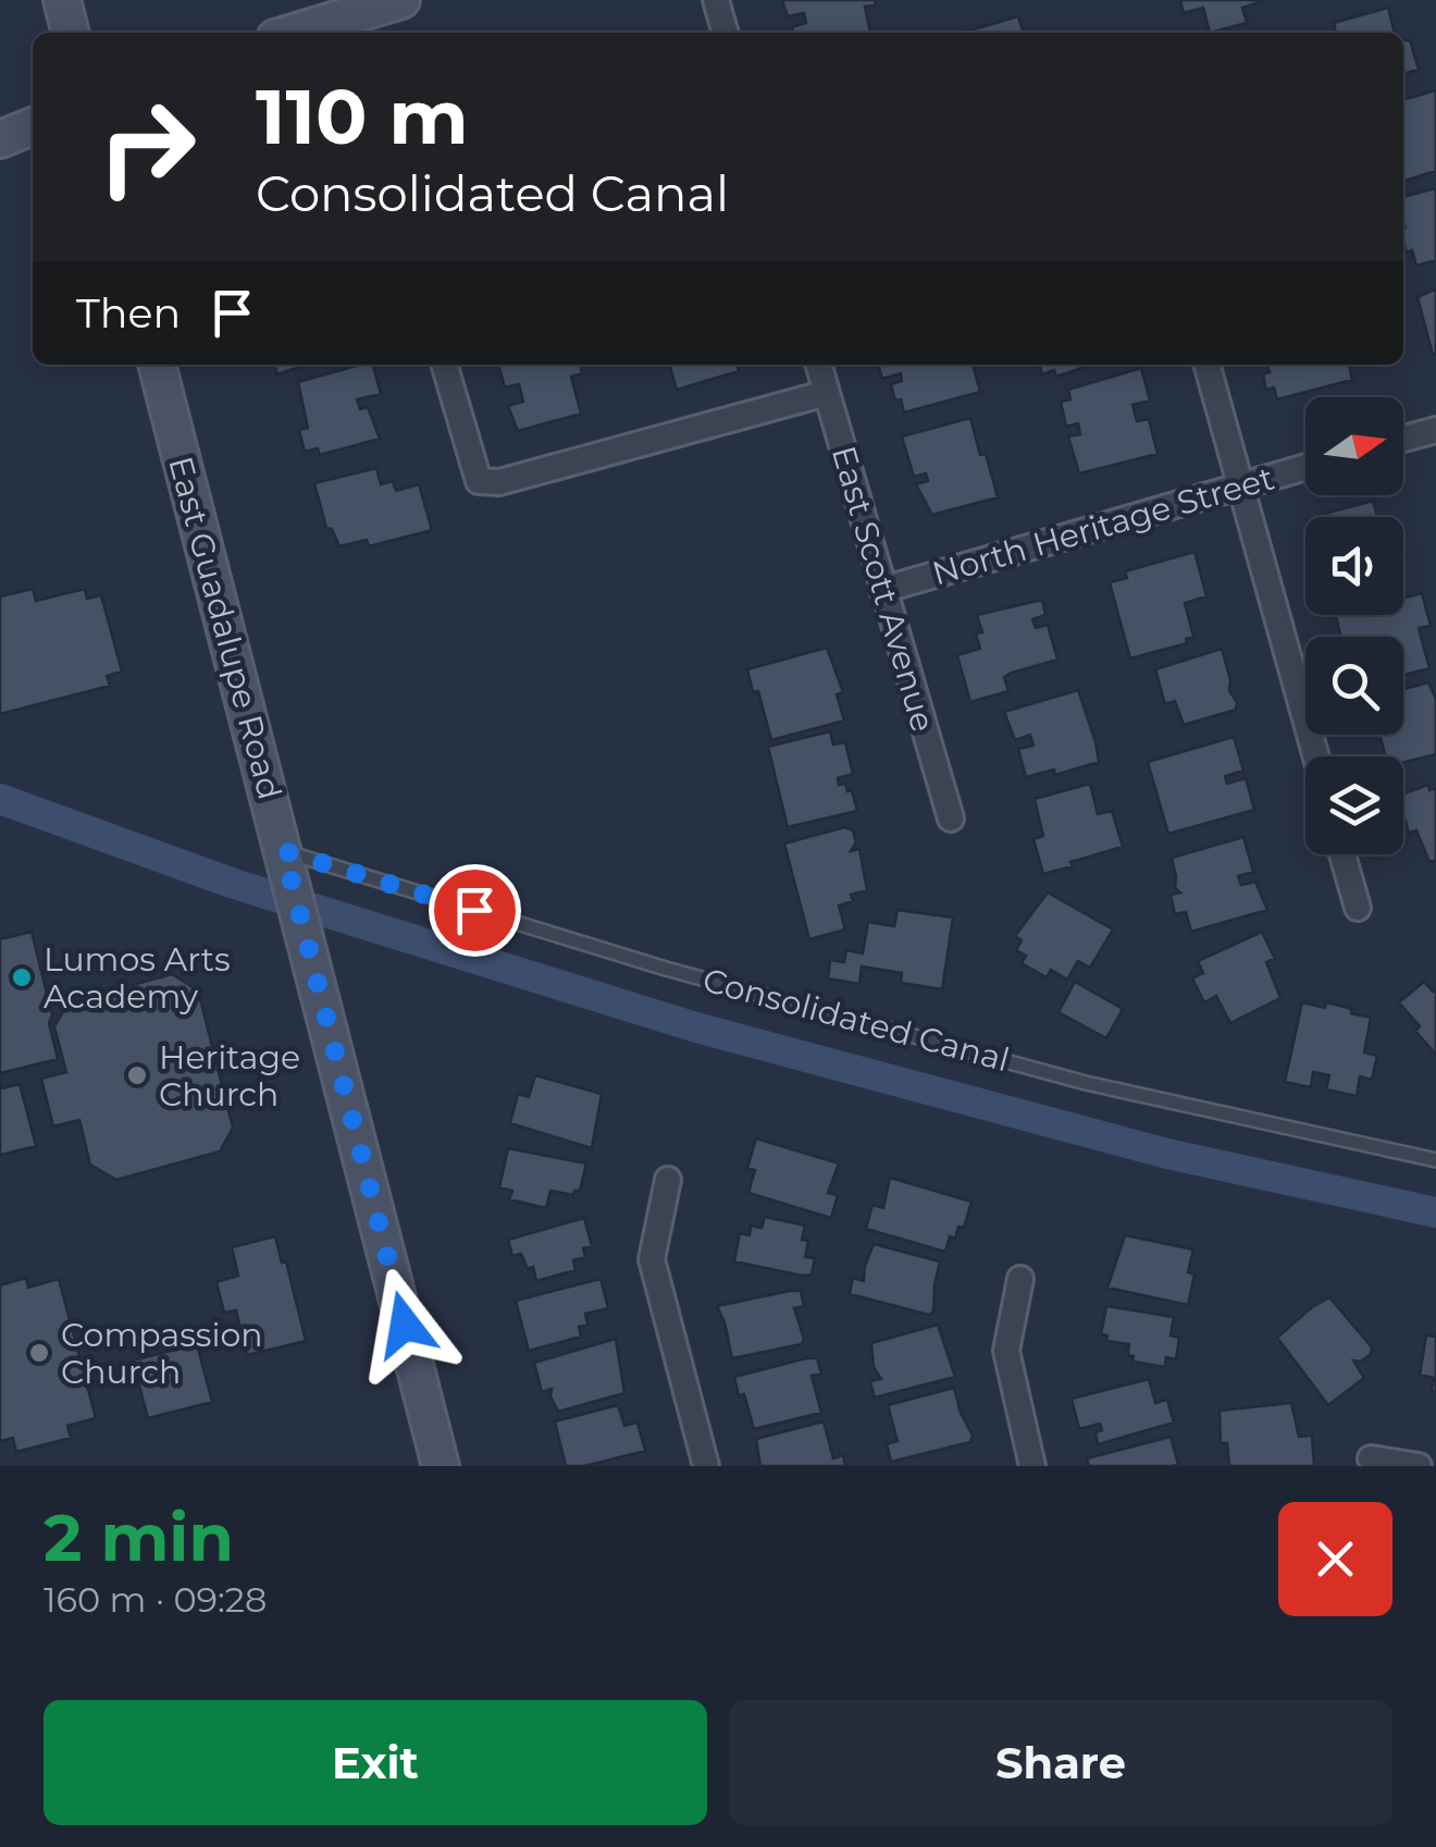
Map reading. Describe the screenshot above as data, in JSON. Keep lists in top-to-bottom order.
{
  "streets": {
    "main road": ["East Guadalupe Road"],
    "street": ["North Heritage Street", "East Scott Avenue"],
    "lane": ["Consolidated Canal"]
  },
  "crossings": [
    ["North Heritage Street", "East Scott Avenue"],
    ["East Guadalupe Road", "Consolidated Canal"]
  ],
  "places": ["Lumos Arts Academy", "Heritage Church", "Compassion Church"],
  "north": "right",
  "page": {
    "turn": ["110 m", "Consolidated Canal"],
    "then": "Then",
    "heading": ["2 min", "160 m · 09:28"],
    "buttons": ["Exit", "Share"]
  }
}
